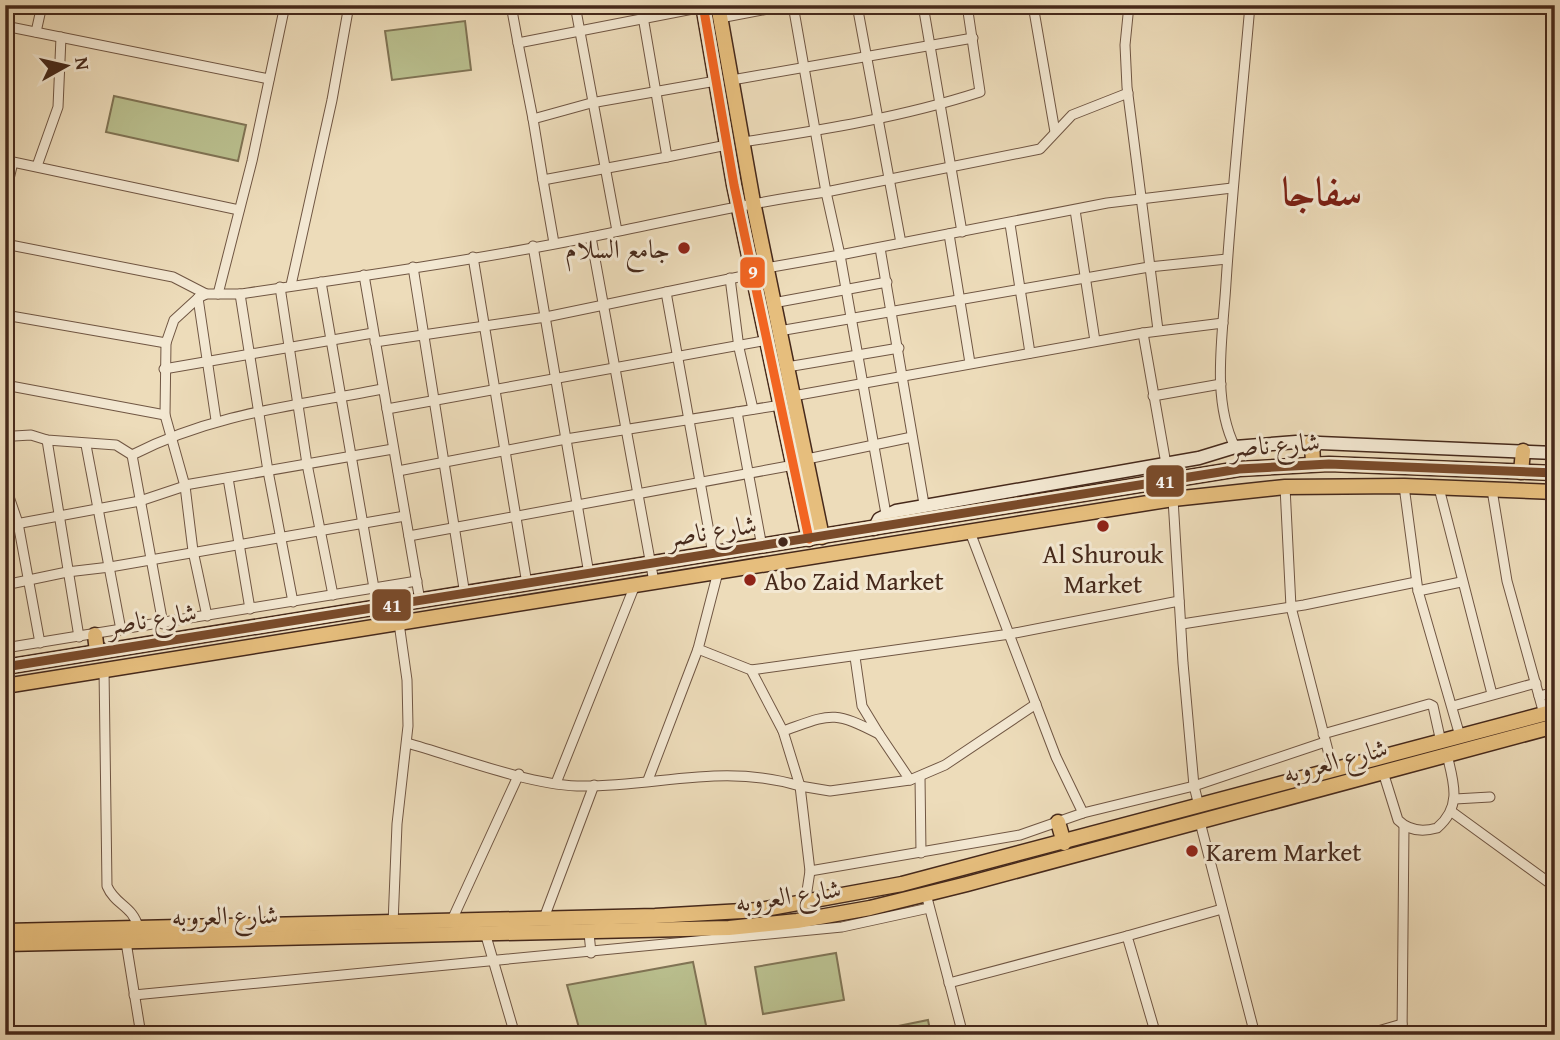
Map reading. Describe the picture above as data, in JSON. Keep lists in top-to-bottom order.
{
  "streets": {
    "main road": ["شارع ناصر", "شارع العروبه"]
  },
  "districts": ["سفاجا"],
  "places": [
    "جامع السلام",
    "Al Shurouk Market",
    "Abo Zaid Market",
    "Karem Market"
  ],
  "lines": ["transit line 9", "transit line 41"],
  "north": "right"
}
